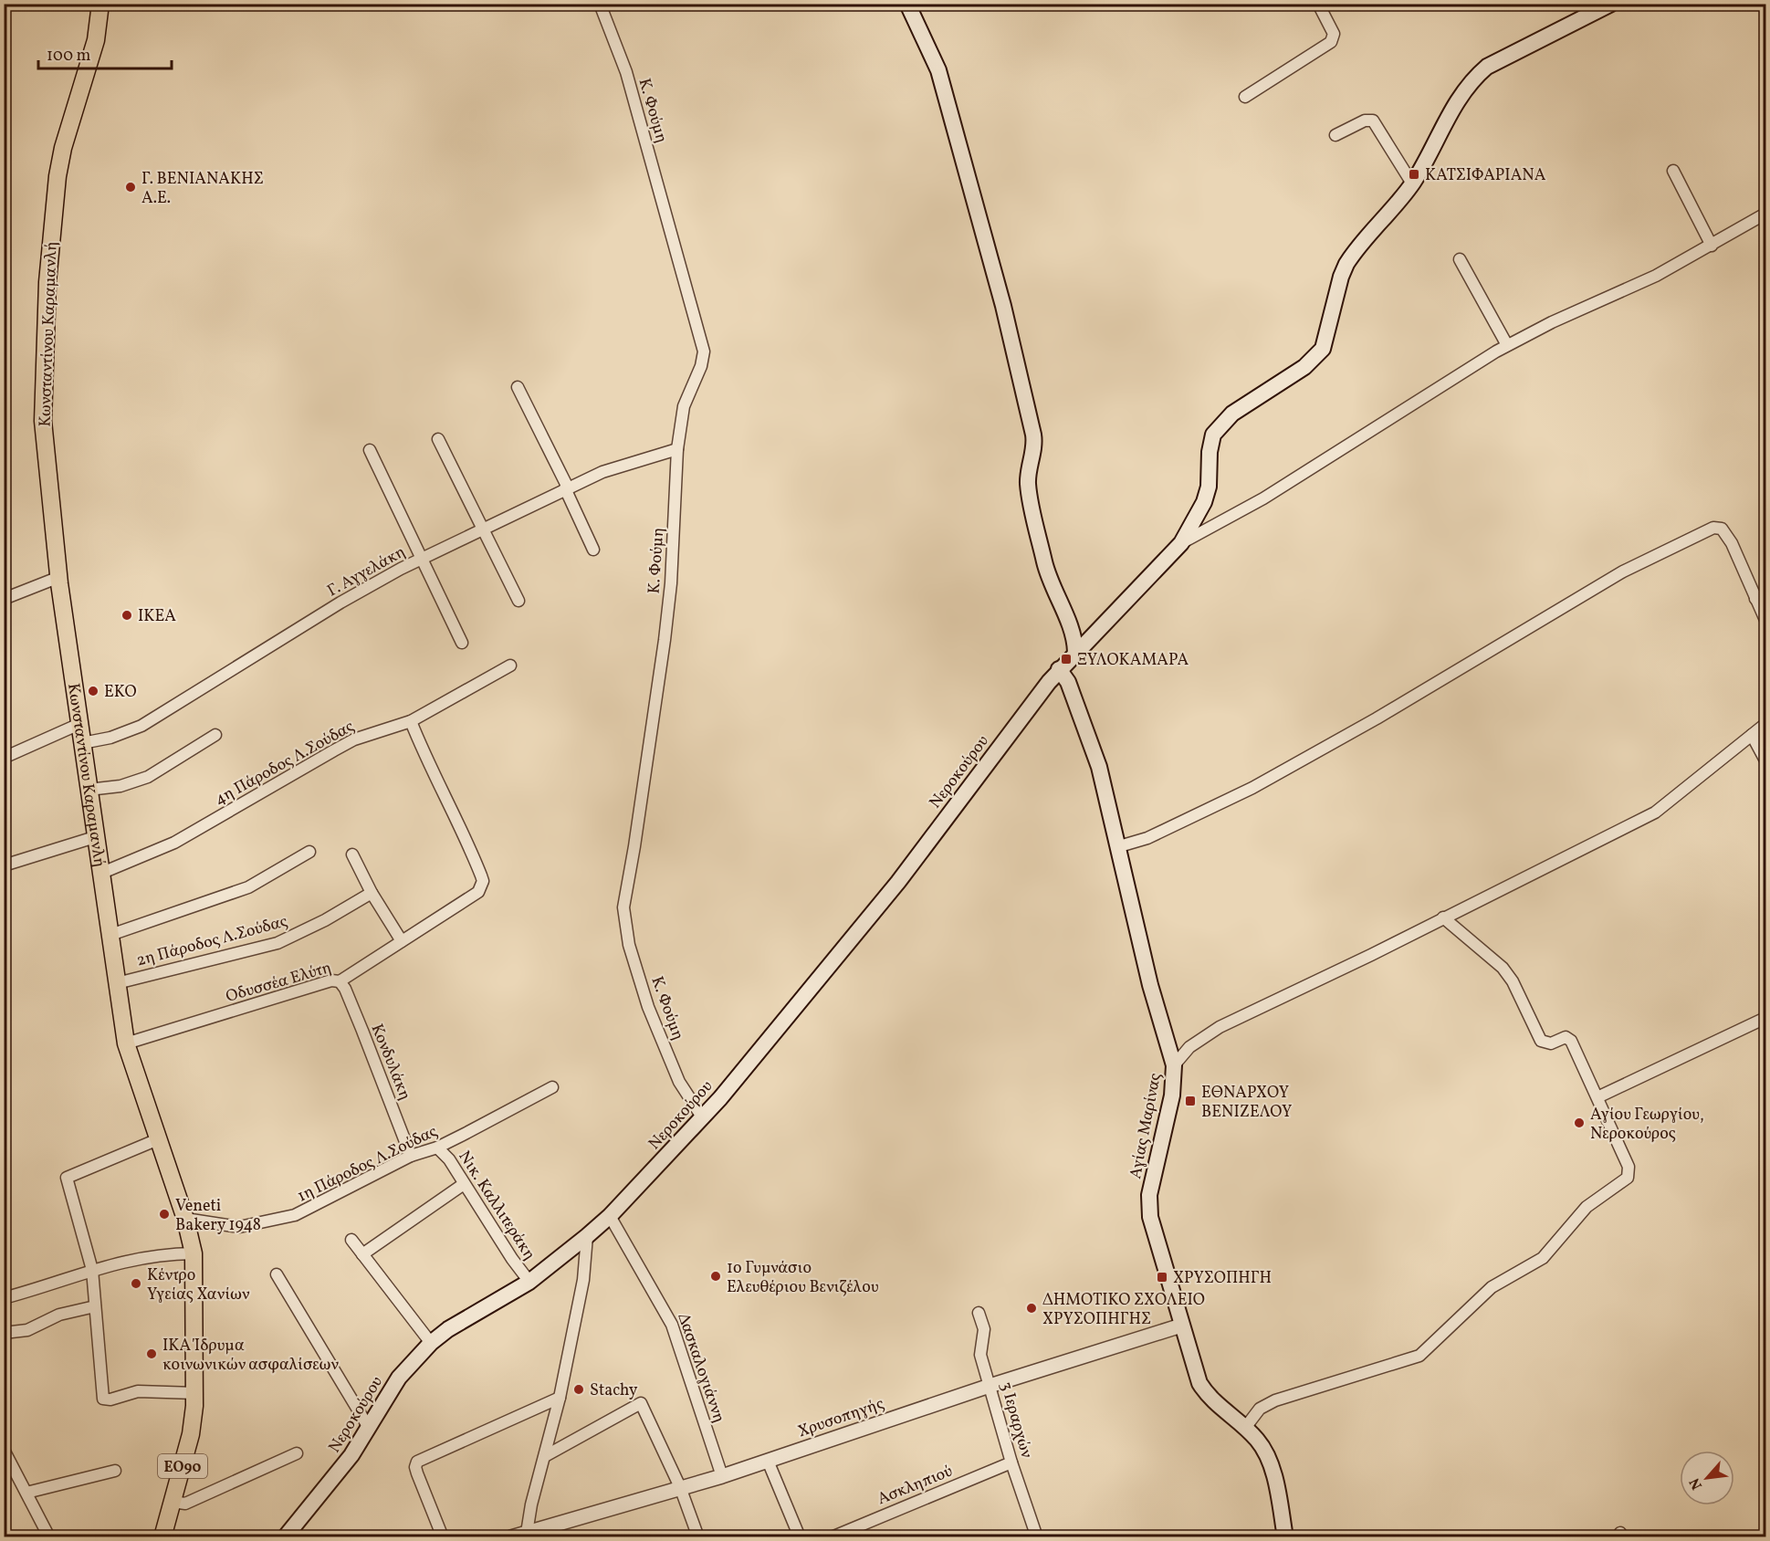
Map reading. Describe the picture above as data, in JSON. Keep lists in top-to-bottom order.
{
  "streets": {
    "main road": [
      "Κωνσταντίνου Καραμανλή",
      "Νεροκούρου",
      "Αγίας Μαρίνας",
      "ΕΟ90"
    ],
    "street": [
      "Κ. Φούμη",
      "Γ. Αγγελάκη",
      "4η Πάροδος Λ.Σούδας",
      "2η Πάροδος Λ.Σούδας",
      "Οδυσσέα Ελύτη",
      "Κονδυλάκη",
      "1η Πάροδος Λ.Σούδας",
      "Νικ. Καλλιτεράκη",
      "Δασκαλογιάννη",
      "Χρυσοπηγής",
      "3 Ιεραρχών",
      "Ασκληπιού"
    ]
  },
  "crossings": [
    ["Κ. Φούμη", "Γ. Αγγελάκη"],
    ["Κ. Φούμη", "Νεροκούρου"],
    ["Κωνσταντίνου Καραμανλή", "Γ. Αγγελάκη"],
    ["Κωνσταντίνου Καραμανλή", "4η Πάροδος Λ.Σούδας"],
    ["Κωνσταντίνου Καραμανλή", "2η Πάροδος Λ.Σούδας"],
    ["Κωνσταντίνου Καραμανλή", "Οδυσσέα Ελύτη"],
    ["Κωνσταντίνου Καραμανλή", "1η Πάροδος Λ.Σούδας"],
    ["4η Πάροδος Λ.Σούδας", "Οδυσσέα Ελύτη"],
    ["Νεροκούρου", "Αγίας Μαρίνας"],
    ["Νεροκούρου", "Νικ. Καλλιτεράκη"],
    ["Νεροκούρου", "Δασκαλογιάννη"],
    ["Οδυσσέα Ελύτη", "Κονδυλάκη"],
    ["Κονδυλάκη", "1η Πάροδος Λ.Σούδας"],
    ["Αγίας Μαρίνας", "Χρυσοπηγής"],
    ["1η Πάροδος Λ.Σούδας", "Νικ. Καλλιτεράκη"],
    ["Δασκαλογιάννη", "Χρυσοπηγής"],
    ["Χρυσοπηγής", "3 Ιεραρχών"],
    ["3 Ιεραρχών", "Ασκληπιού"]
  ],
  "places": {
    "transit": [
      "ΚΑΤΣΙΦΑΡΙΑΝΑ",
      "ΞΥΛΟΚΑΜΑΡΑ",
      "ΕΘΝΑΡΧΟΥ ΒΕΝΙΖΕΛΟΥ",
      "ΧΡΥΣΟΠΗΓΗ"
    ],
    "other": [
      "Γ. ΒΕΝΙΑΝΑΚΗΣ A.E.",
      "IKEA",
      "EKO",
      "Αγίου Γεωργίου, Νεροκούρος",
      "Veneti Bakery 1948",
      "1ο Γυμνάσιο Ελευθέριου Βενιζέλου",
      "Κέντρο Υγείας Χανίων",
      "ΔΗΜΟΤΙΚΟ ΣΧΟΛΕΙΟ ΧΡΥΣΟΠΗΓΗΣ",
      "ΙΚΑ Ίδρυμα κοινωνικών ασφαλίσεων",
      "Stachy"
    ]
  },
  "scale_bar": "100 m",
  "north": "bottom left"
}
